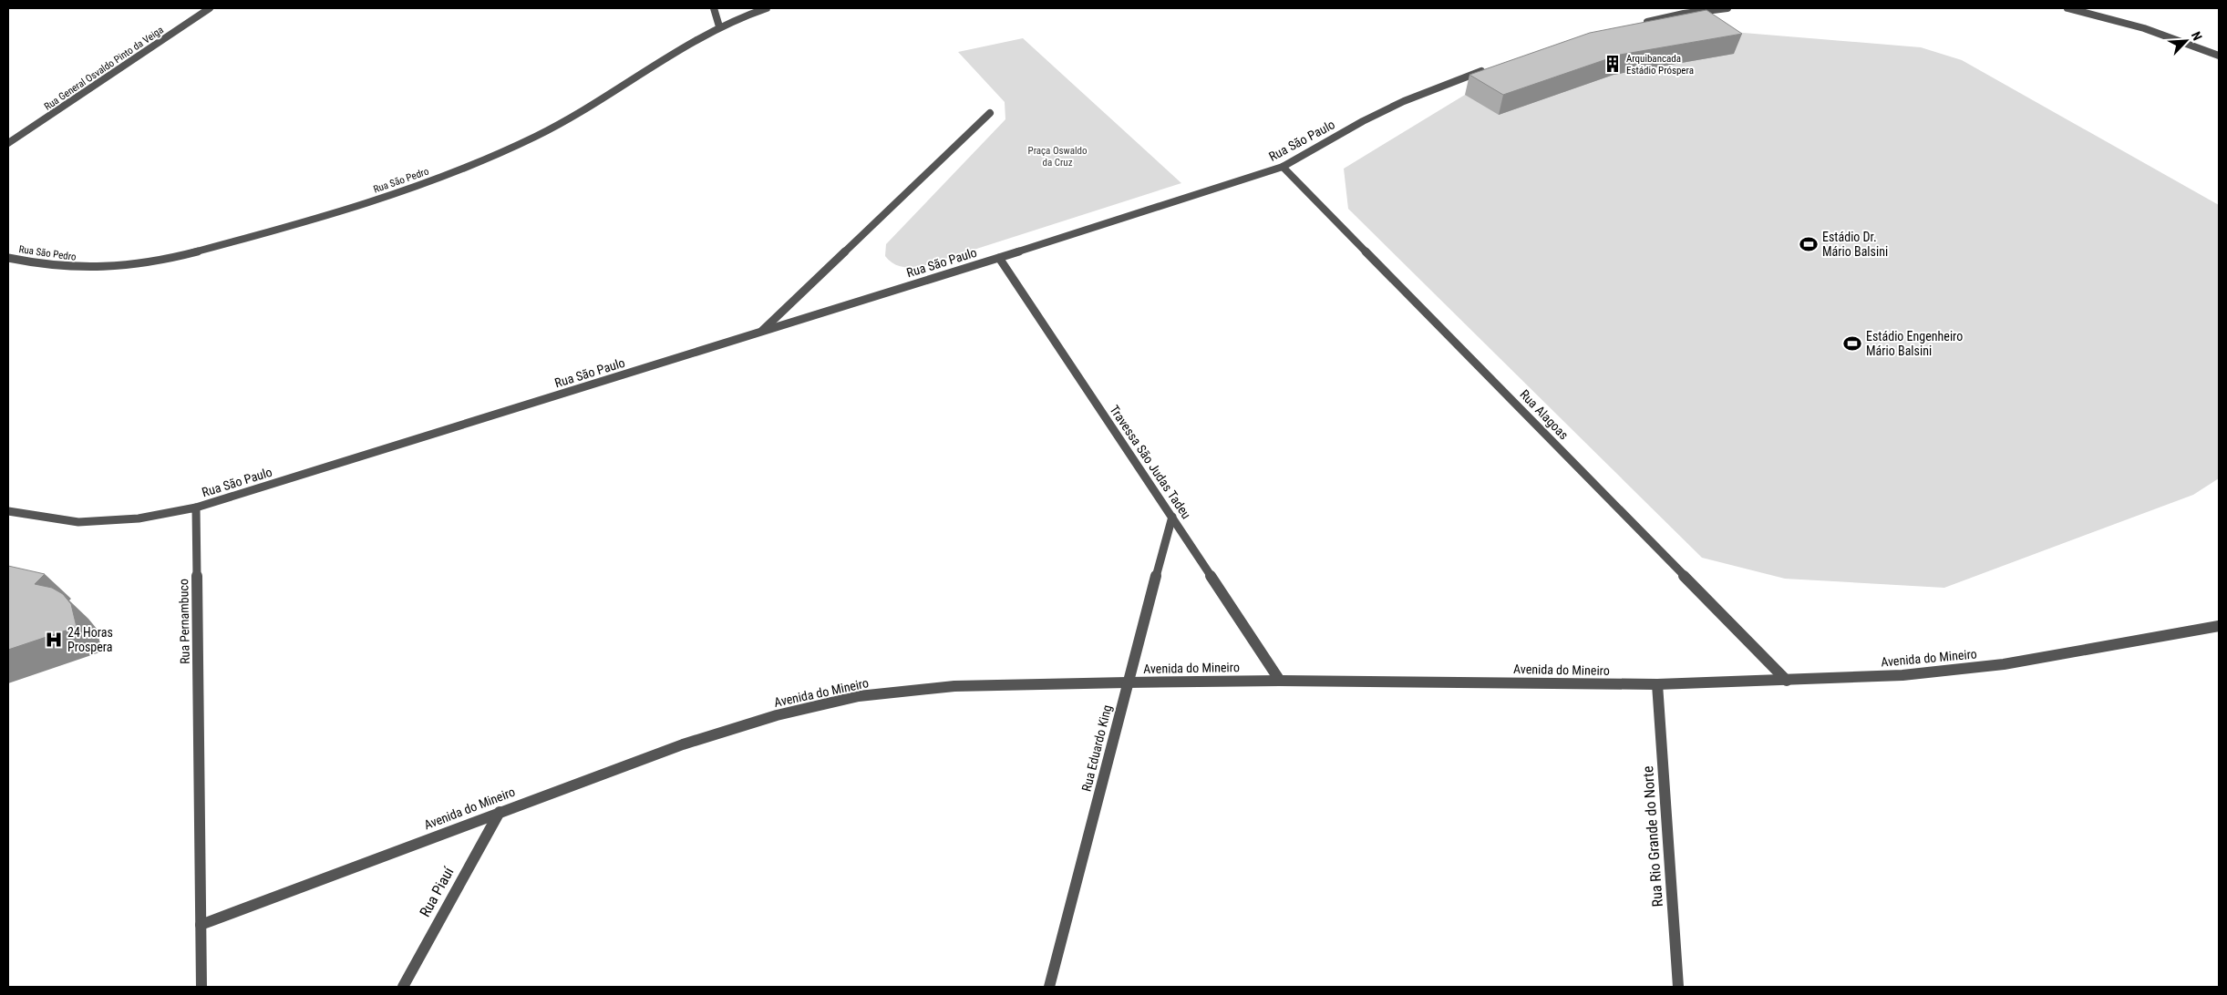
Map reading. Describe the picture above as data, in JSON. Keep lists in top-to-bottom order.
{
  "streets": {
    "street": [
      "Rua General Osvaldo Pinto da Veiga",
      "Rua São Paulo",
      "Rua São Pedro",
      "Rua Alagoas",
      "Travessa São Judas Tadeu",
      "Rua Pernambuco",
      "Avenida do Mineiro",
      "Rua Eduardo King",
      "Rua Rio Grande do Norte",
      "Rua Piauí"
    ]
  },
  "crossings": [
    ["Rua São Paulo", "Rua Alagoas"],
    ["Rua São Paulo", "Travessa São Judas Tadeu"],
    ["Rua São Paulo", "Rua Pernambuco"],
    ["Rua Alagoas", "Avenida do Mineiro"],
    ["Travessa São Judas Tadeu", "Avenida do Mineiro"],
    ["Travessa São Judas Tadeu", "Rua Eduardo King"],
    ["Rua Pernambuco", "Avenida do Mineiro"],
    ["Avenida do Mineiro", "Rua Eduardo King"],
    ["Avenida do Mineiro", "Rua Rio Grande do Norte"],
    ["Avenida do Mineiro", "Rua Piauí"]
  ],
  "parks": ["Praça Oswaldo da Cruz"],
  "places": {
    "building": ["Arquibancada Estádio Próspera"],
    "sports": ["Estádio Dr. Mário Balsini", "Estádio Engenheiro Mário Balsini"],
    "hospital": ["24 Horas Prospera"]
  },
  "north": "top right"
}
